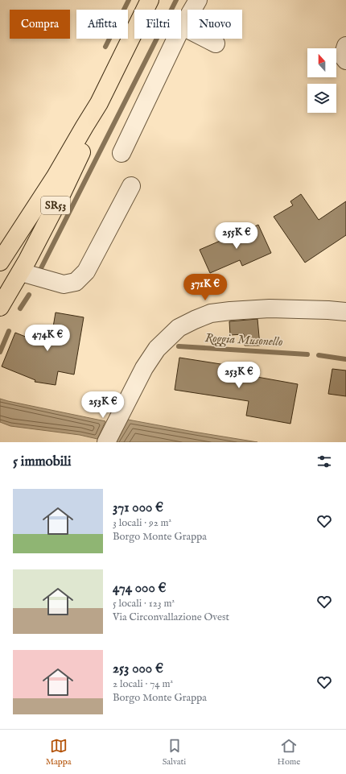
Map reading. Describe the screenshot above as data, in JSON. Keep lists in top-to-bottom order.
{
  "streets": {
    "main road": ["SR53"]
  },
  "water": ["Roggia Musonello"],
  "north": "top",
  "page": {
    "chip": [
      "Compra",
      "Affitta",
      "Filtri",
      "Nuovo"
    ],
    "price": [
      "255K €",
      "371K €",
      "474K €",
      "253K €",
      "253K €"
    ],
    "heading": "5 immobili",
    "list": [
      {
        "name": "371 000 €",
        "note": "3 locali · 92 m² · Borgo Monte Grappa"
      },
      {
        "name": "474 000 €",
        "note": "5 locali · 123 m² · Via Circonvallazione Ovest"
      },
      {
        "name": "253 000 €",
        "note": "2 locali · 74 m² · Borgo Monte Grappa"
      }
    ],
    "tabs": ["Mappa", "Salvati", "Home"]
  }
}
